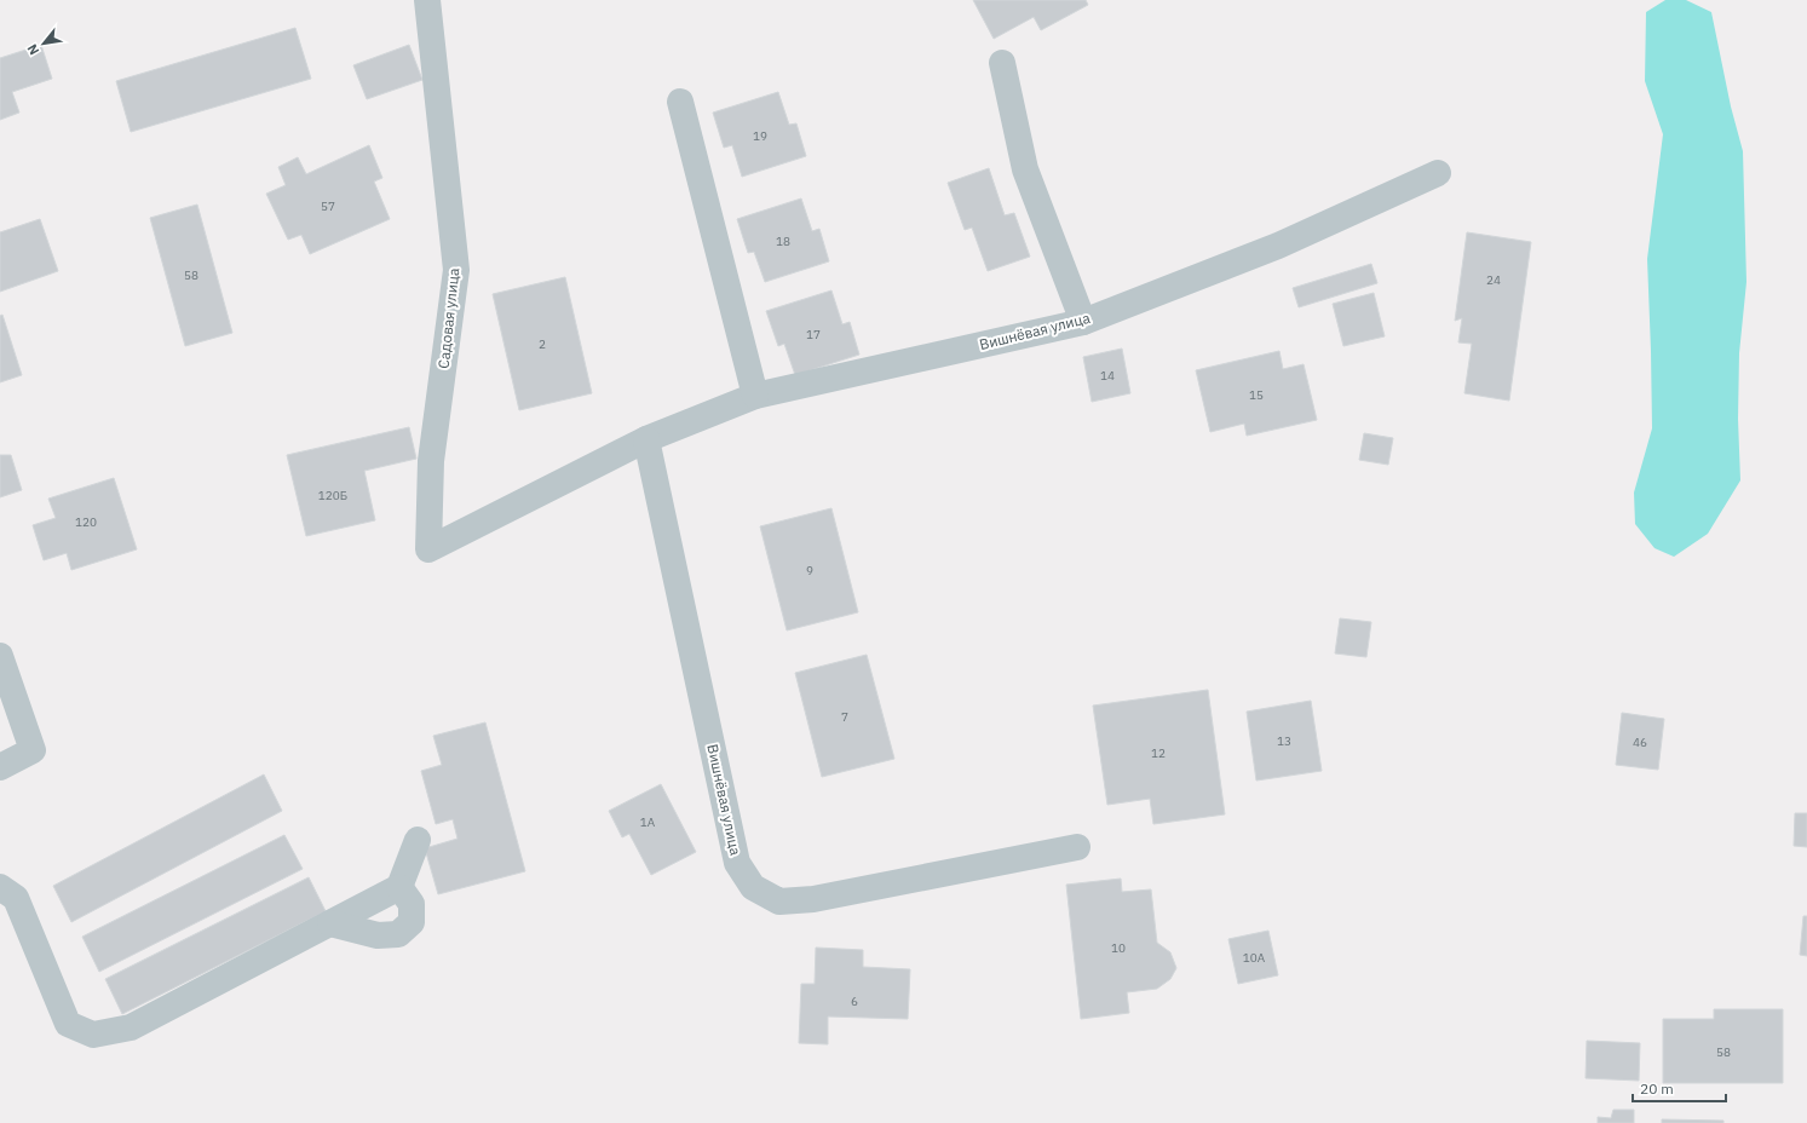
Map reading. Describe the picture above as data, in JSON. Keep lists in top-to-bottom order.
{
  "streets": {
    "street": ["Садовая улица", "Вишнёвая улица"]
  },
  "crossings": [
    ["Садовая улица", "Вишнёвая улица"]
  ],
  "house_numbers": [
    "19",
    "57",
    "18",
    "58",
    "24",
    "17",
    "2",
    "14",
    "15",
    "120Б",
    "120",
    "9",
    "7",
    "13",
    "46",
    "12",
    "1А",
    "10",
    "10А",
    "6",
    "58"
  ],
  "scale_bar": "20 m",
  "north": "bottom left"
}
